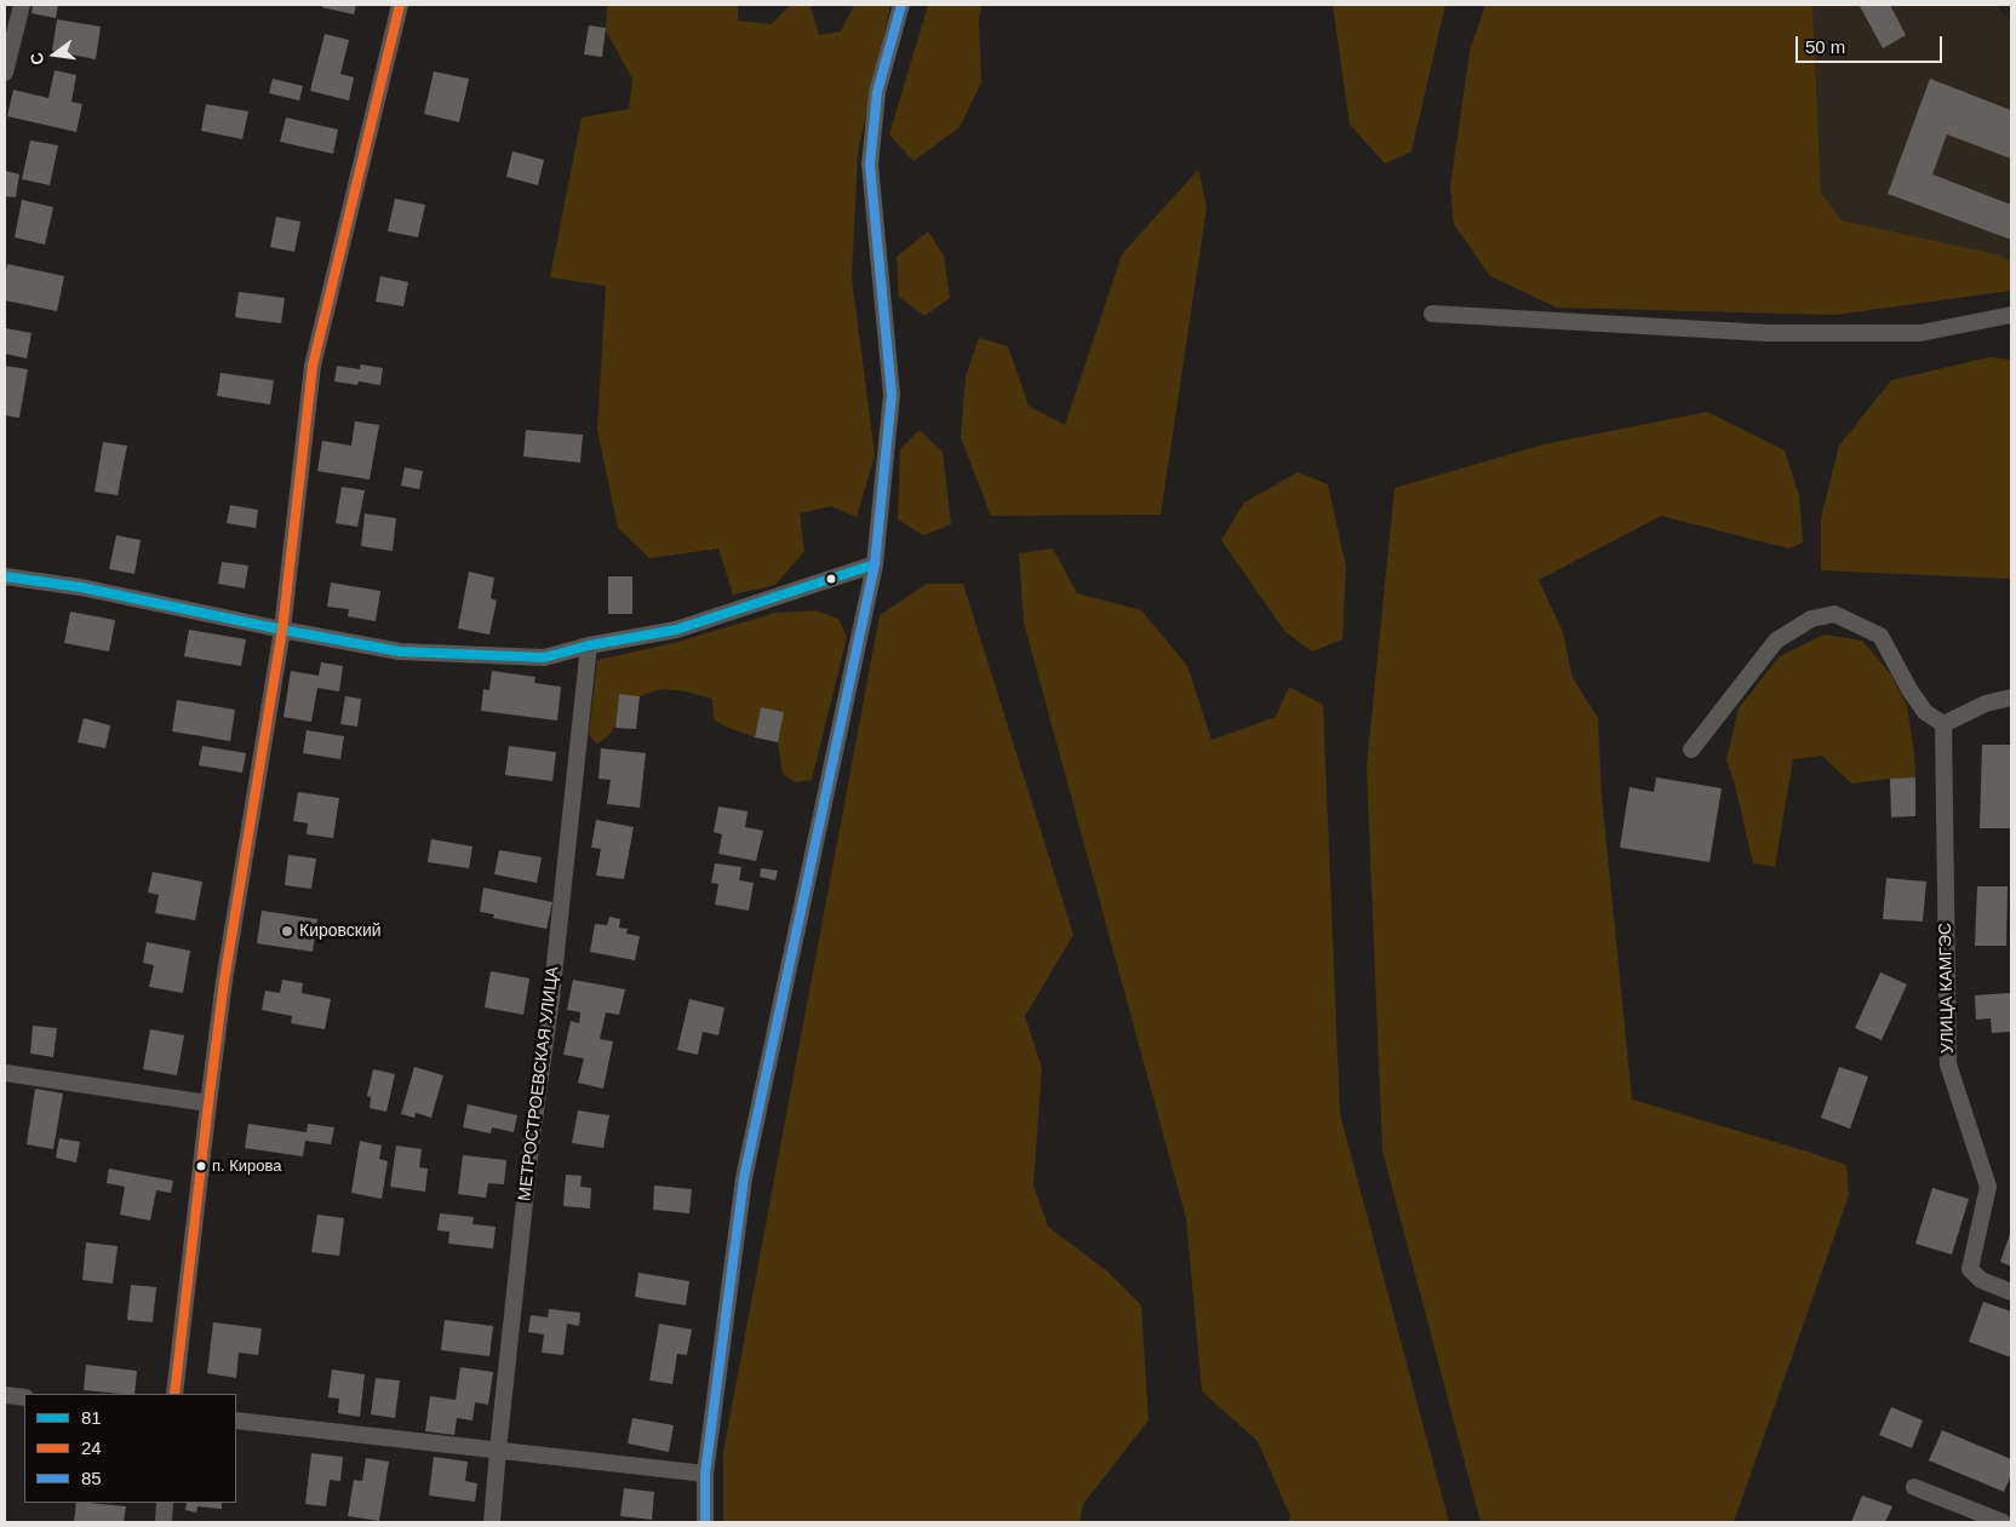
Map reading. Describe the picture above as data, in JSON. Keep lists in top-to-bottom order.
{
  "streets": {
    "street": ["УЛИЦА КАМГЭС", "МЕТРОСТРОЕВСКАЯ УЛИЦА"]
  },
  "places": ["Кировский", "п. Кирова"],
  "lines": ["transit line 24", "transit line 85", "transit line 81"],
  "legend": ["81", "24", "85"],
  "scale_bar": "50 m",
  "north": "left"
}
